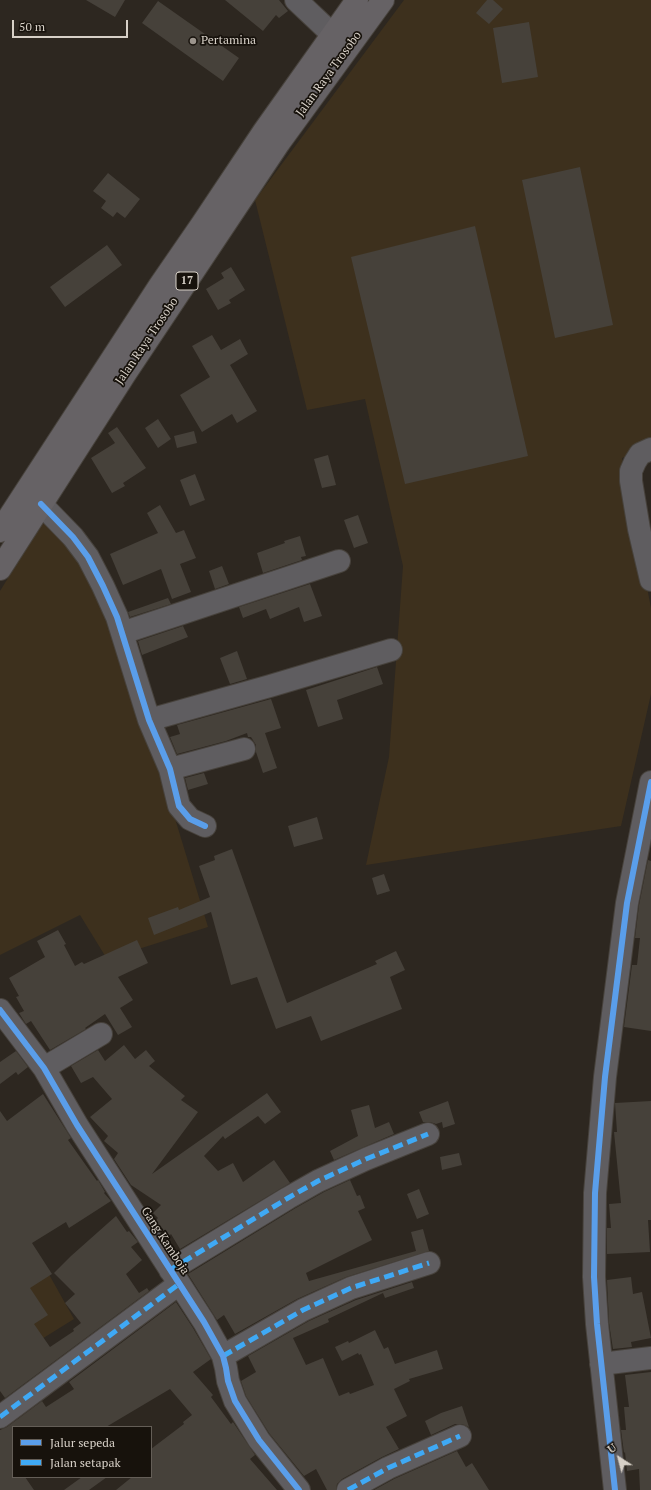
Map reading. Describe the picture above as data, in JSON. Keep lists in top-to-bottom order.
{
  "streets": {
    "highway": ["Jalan Raya Trosobo", "17"],
    "street": ["Gang Kamboja"]
  },
  "places": ["Pertamina"],
  "legend": ["Jalur sepeda", "Jalan setapak"],
  "scale_bar": "50 m",
  "north": "top left"
}
